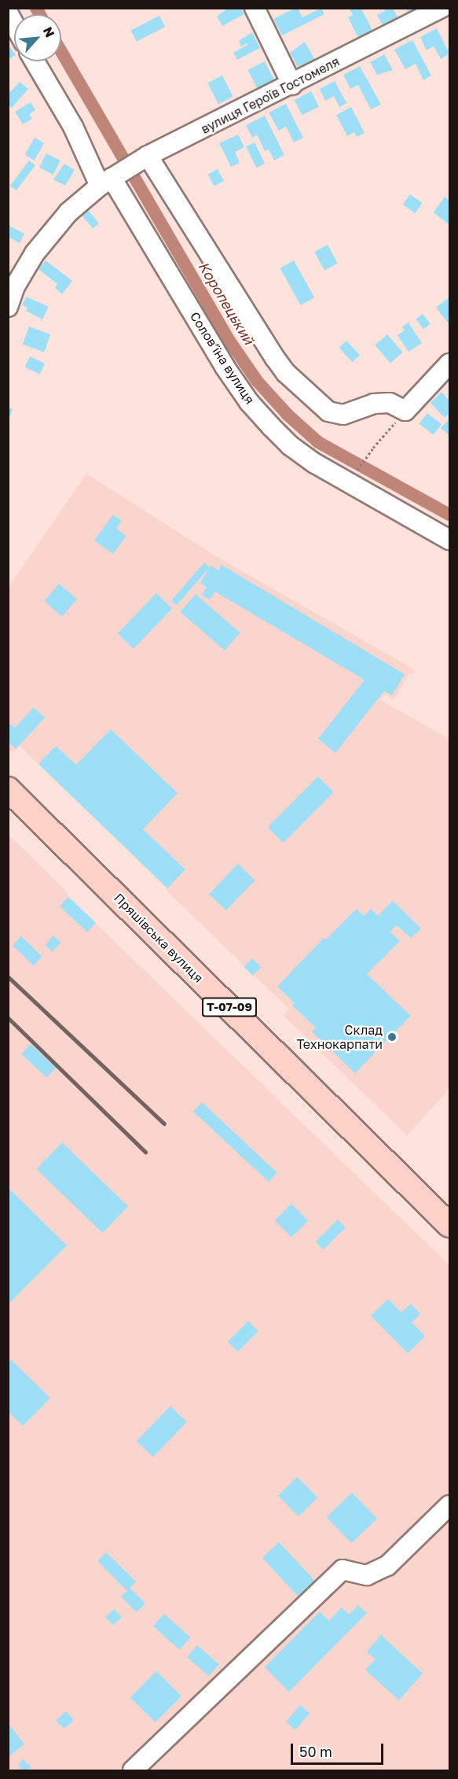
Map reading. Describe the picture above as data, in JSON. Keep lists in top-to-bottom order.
{
  "streets": {
    "main road": ["Пряшівська вулиця", "Т-07-09"],
    "street": ["вулиця Героїв Гостомеля", "Соловʼїна вулиця"]
  },
  "crossings": [
    ["вулиця Героїв Гостомеля", "Соловʼїна вулиця"]
  ],
  "water": ["Коропецький"],
  "places": ["Склад Технокарпати"],
  "scale_bar": "50 m",
  "north": "top right"
}
